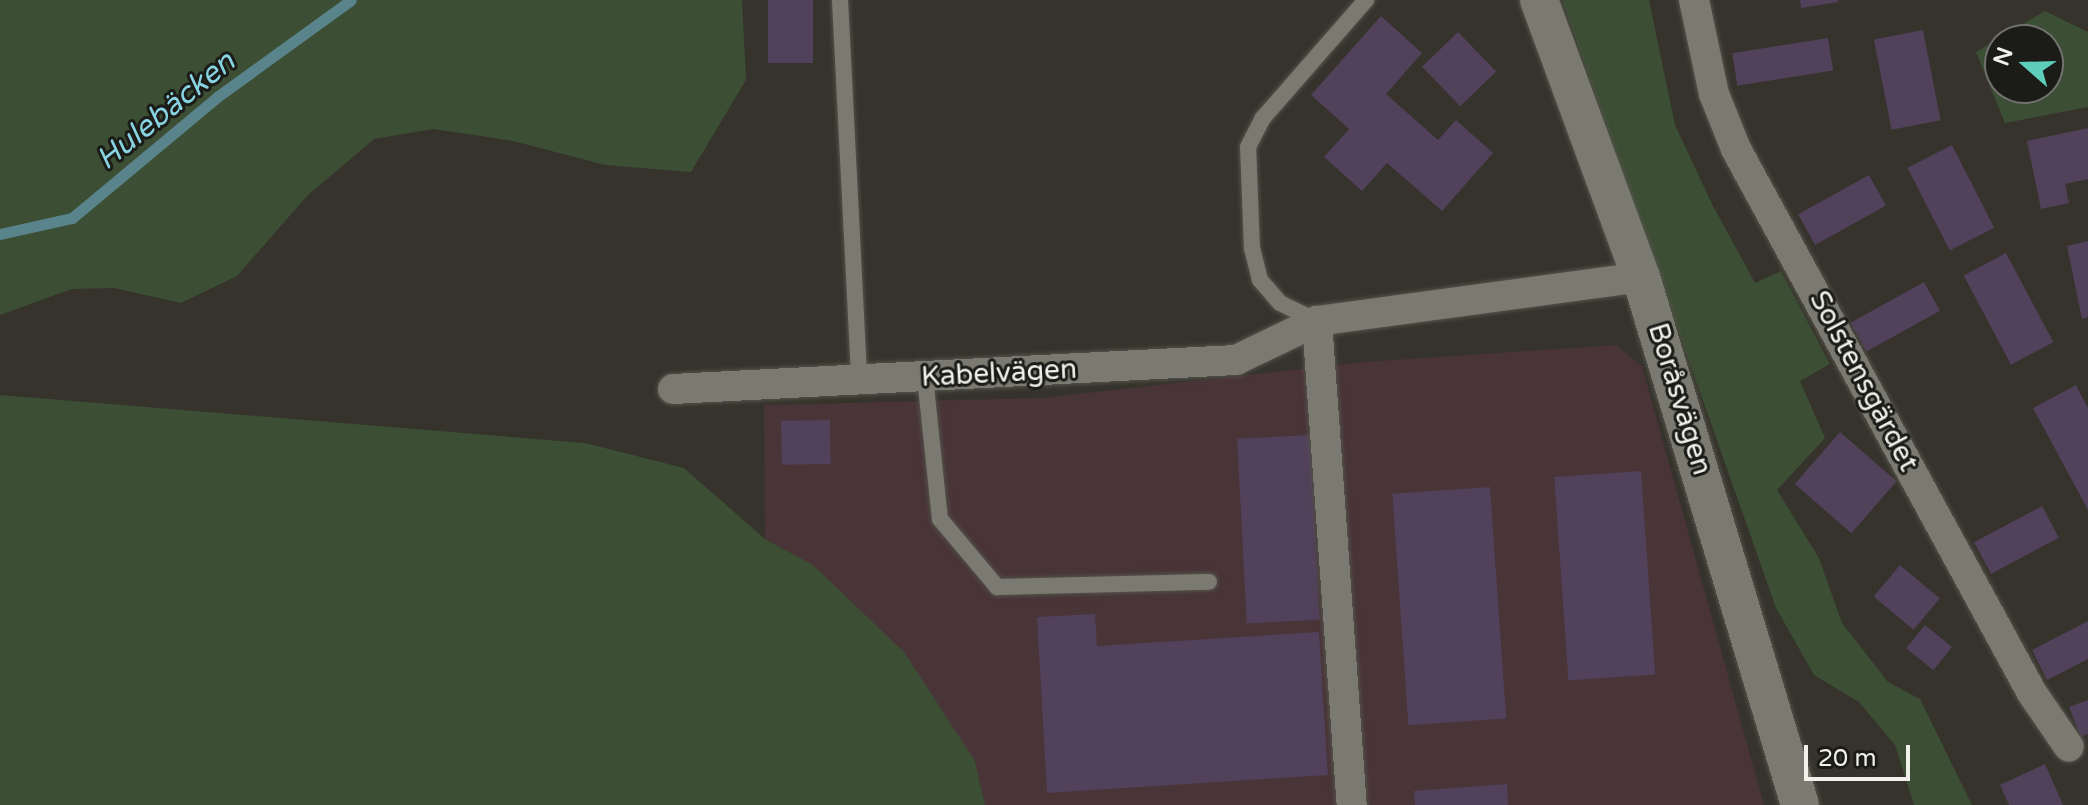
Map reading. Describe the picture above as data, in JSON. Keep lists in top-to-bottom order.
{
  "streets": {
    "street": ["Kabelvägen", "Solstensgärdet", "Boråsvägen"]
  },
  "crossings": [
    ["Kabelvägen", "Boråsvägen"]
  ],
  "water": ["Hulebäcken"],
  "scale_bar": "20 m",
  "north": "left"
}
